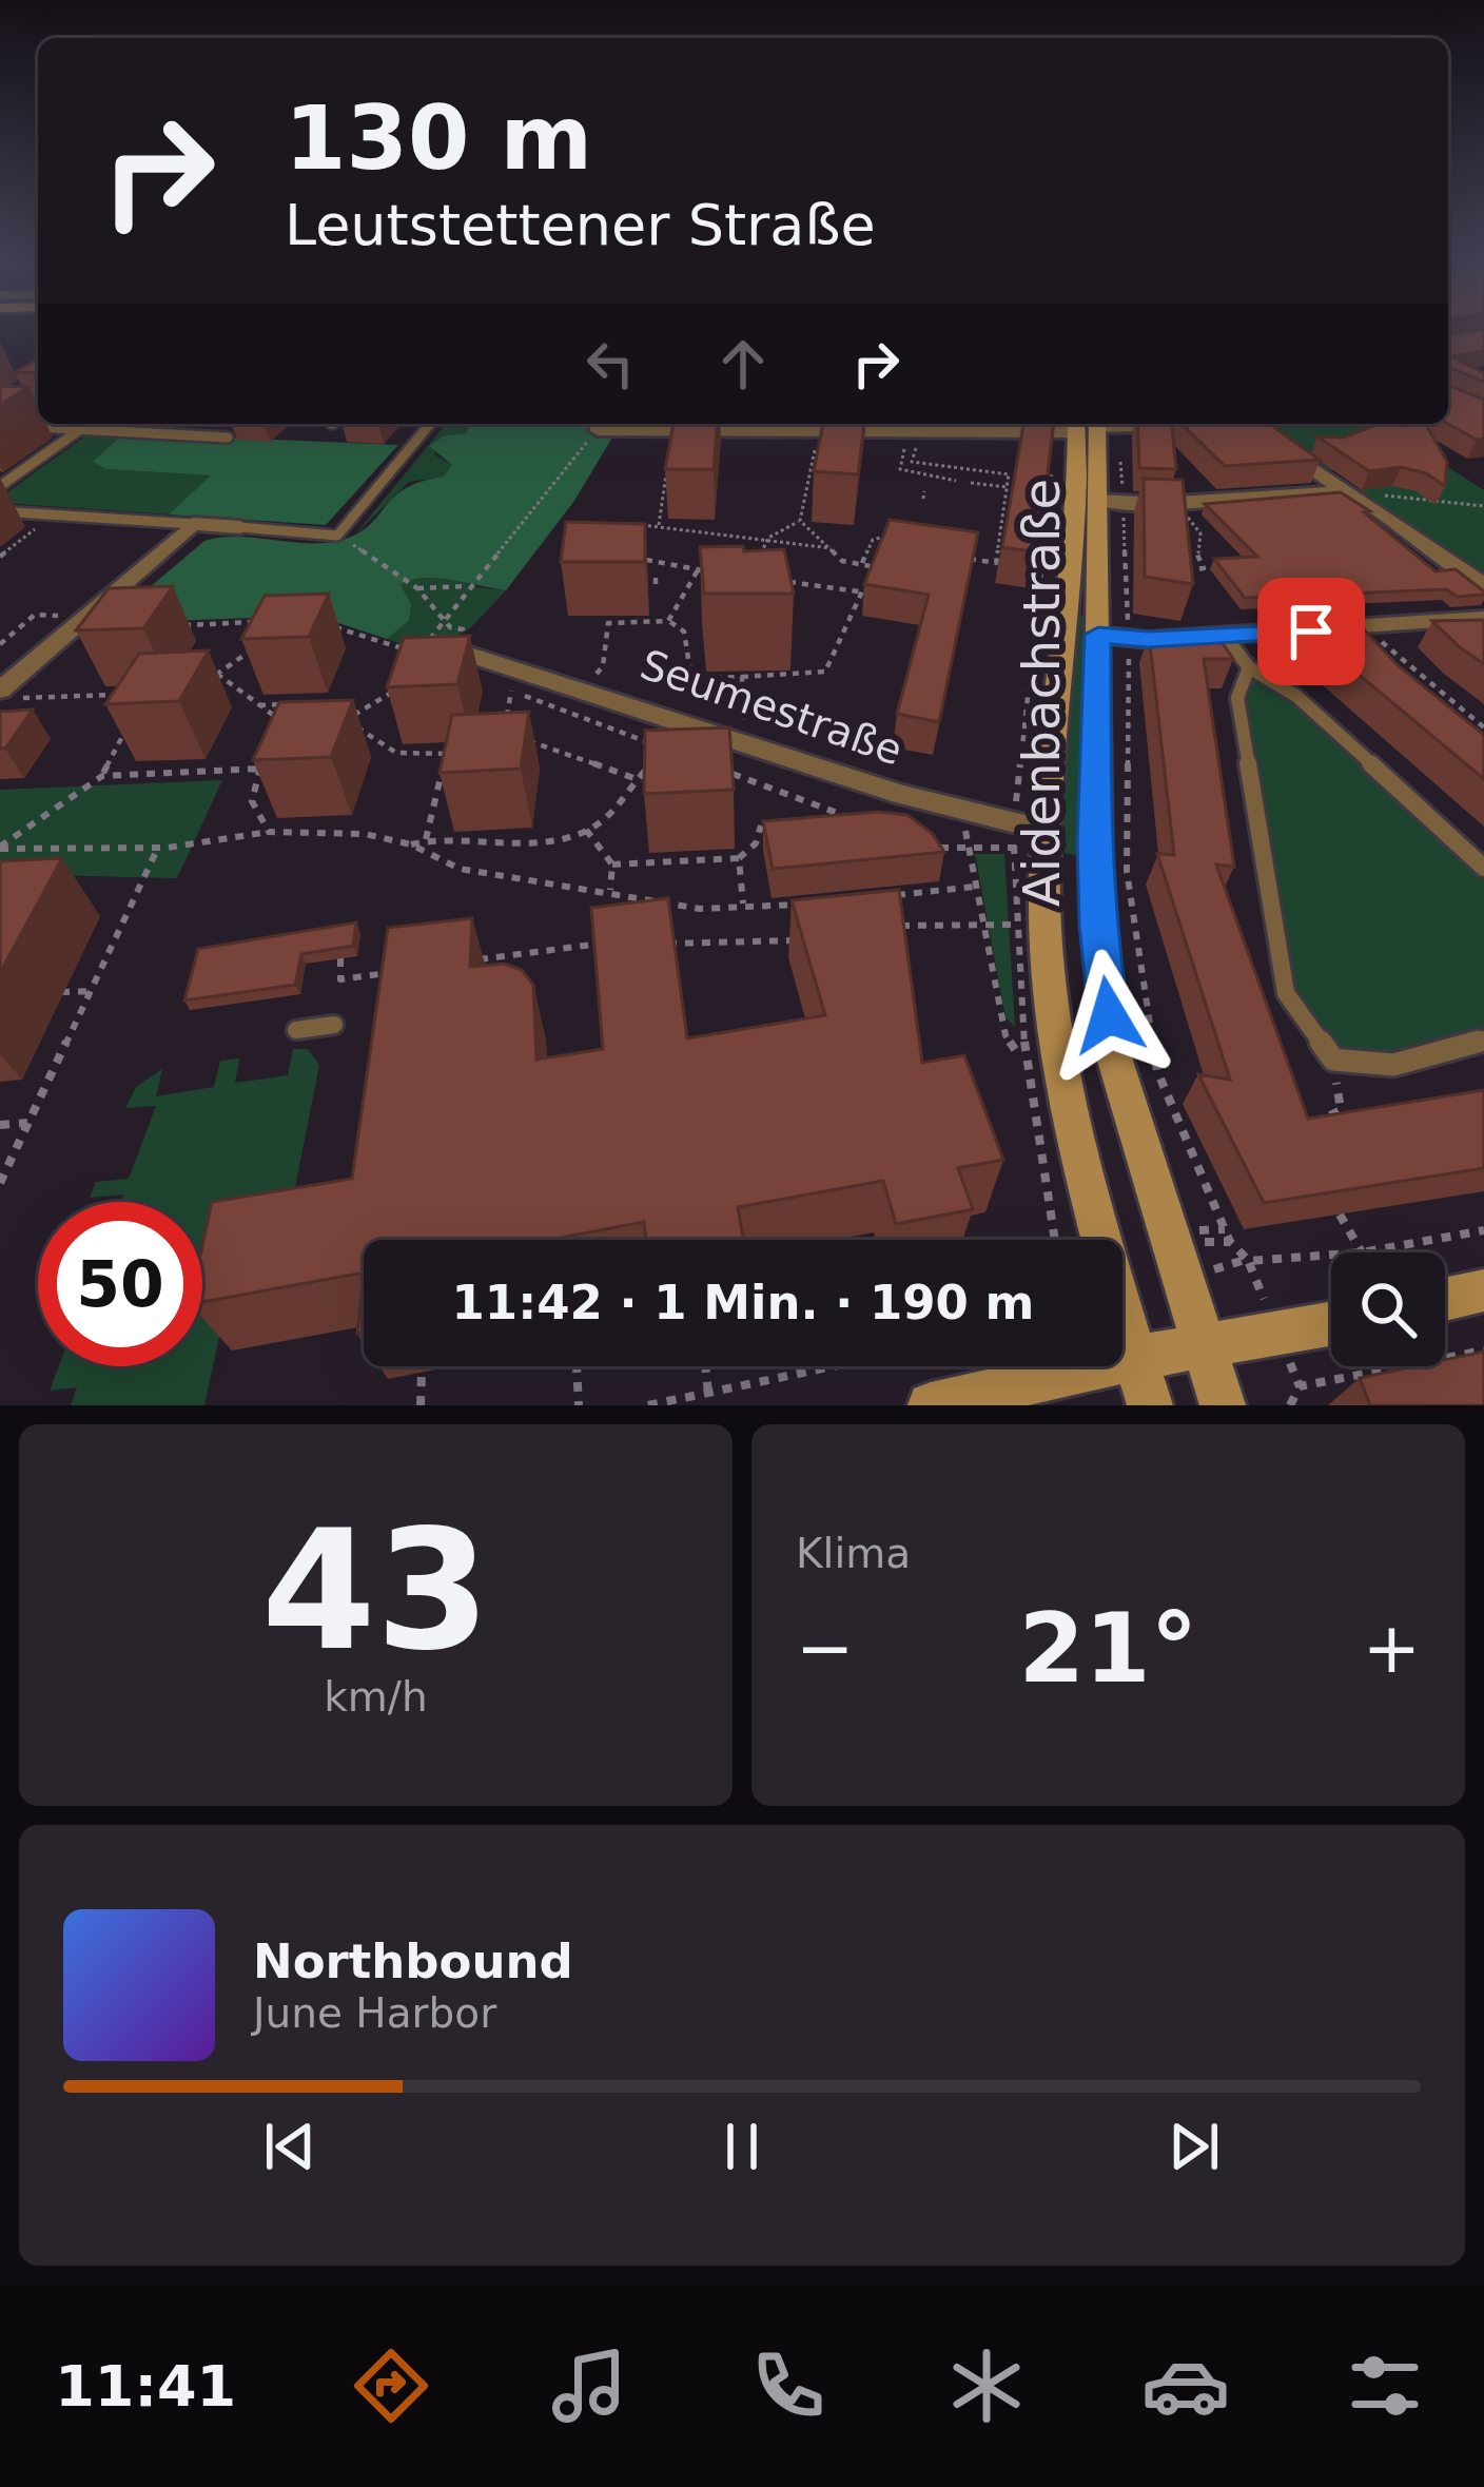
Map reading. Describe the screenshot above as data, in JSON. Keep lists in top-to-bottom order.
{
  "streets": {
    "main road": ["Aidenbachstraße"],
    "street": ["Seumestraße"]
  },
  "crossings": [
    ["Aidenbachstraße", "Seumestraße"]
  ],
  "page": {
    "turn": ["130 m", "Leutstettener Straße"],
    "limit": "50",
    "trip": "11:42 · 1 Min. · 190 m",
    "tile": [
      ["43", "km/h"],
      "Klima"
    ],
    "heat": ["−", "21°", "+"],
    "song": ["Northbound", "June Harbor"],
    "tabs": "11:41"
  }
}
